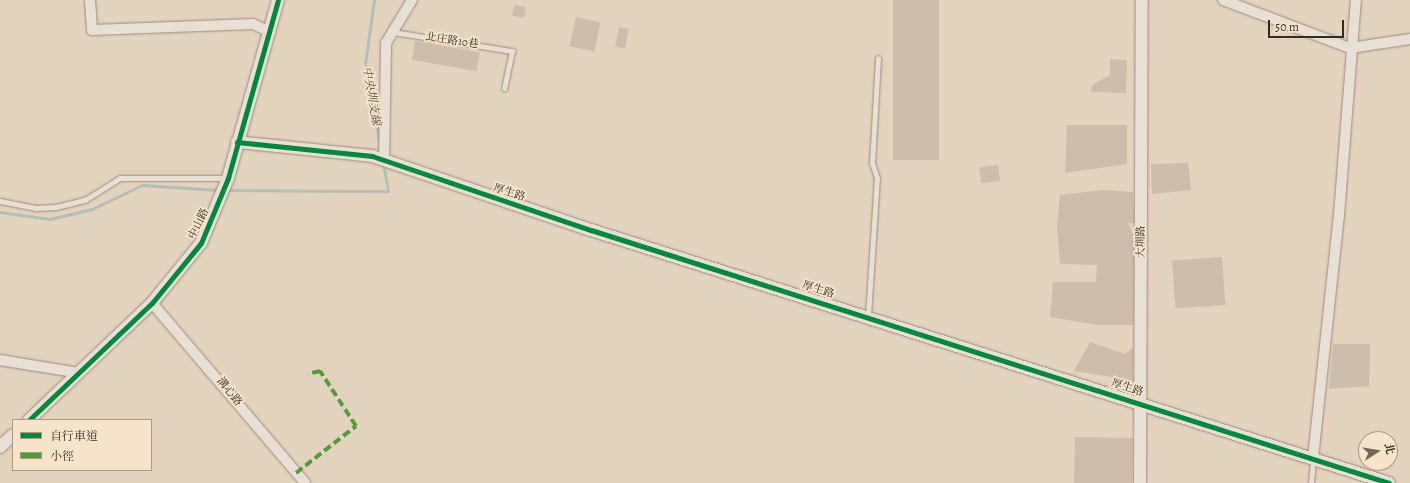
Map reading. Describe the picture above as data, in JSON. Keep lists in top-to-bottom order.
{
  "streets": {
    "street": [
      "厚生路",
      "中山路",
      "大圳路",
      "溝心路"
    ],
    "lane": ["北庄路10巷"]
  },
  "crossings": [
    ["厚生路", "中山路"],
    ["厚生路", "大圳路"],
    ["中山路", "溝心路"]
  ],
  "water": ["中央圳支線"],
  "legend": ["自行車道", "小徑"],
  "scale_bar": "50 m",
  "north": "right"
}
